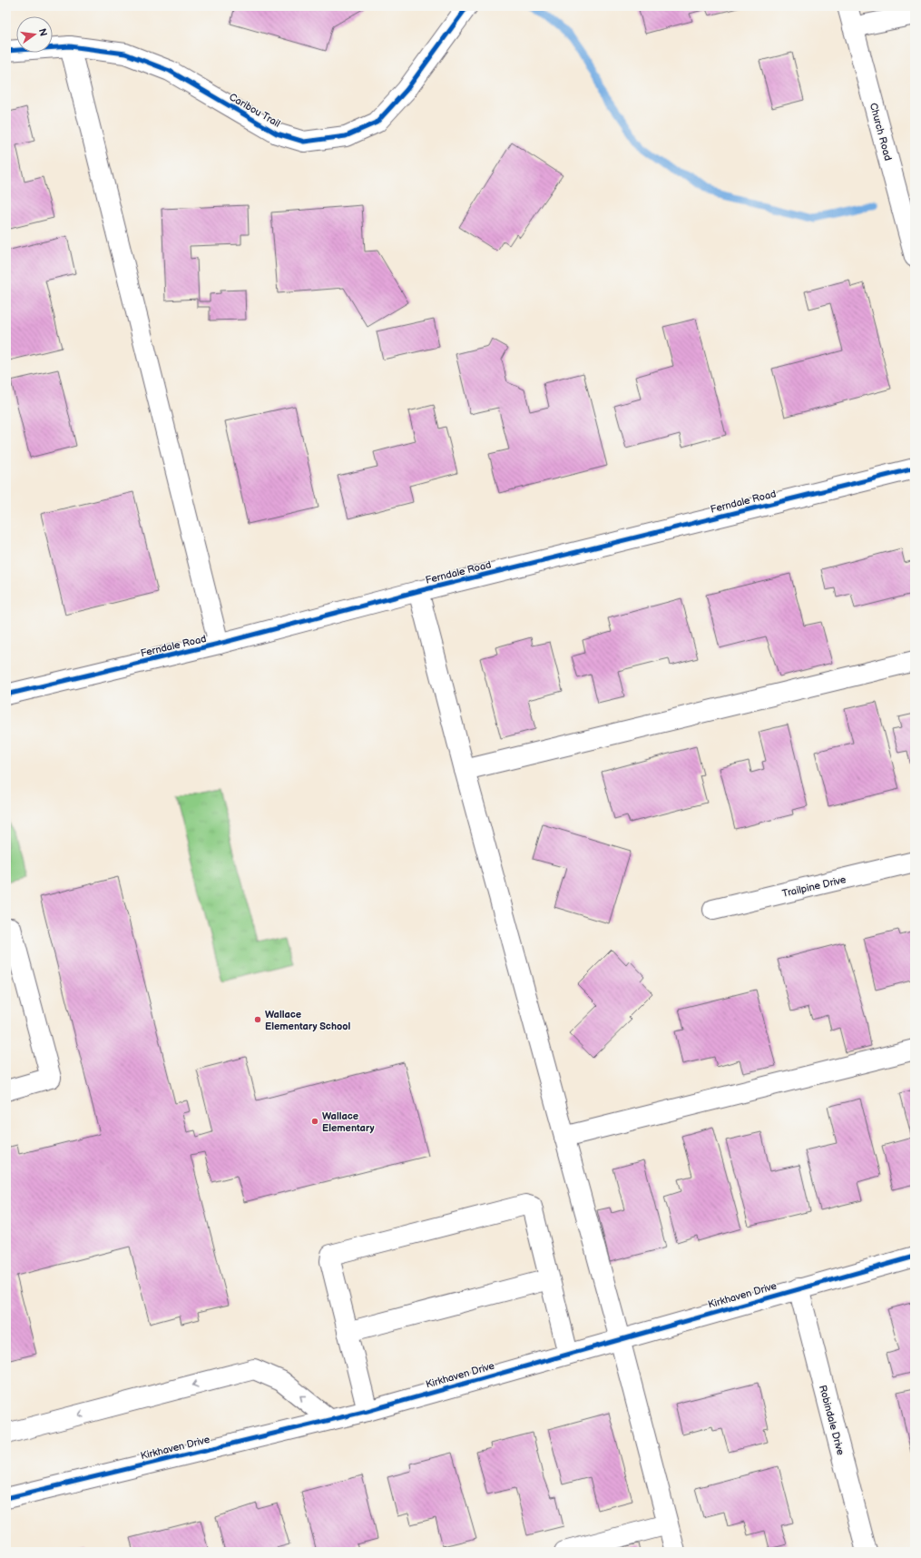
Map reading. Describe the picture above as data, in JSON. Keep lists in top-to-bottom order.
{
  "streets": {
    "street": [
      "Caribou Trail",
      "Church Road",
      "Ferndale Road",
      "Trailpine Drive",
      "Kirkhaven Drive",
      "Robindale Drive"
    ]
  },
  "crossings": [
    ["Kirkhaven Drive", "Robindale Drive"]
  ],
  "places": ["Wallace Elementary School", "Wallace Elementary"],
  "north": "right"
}
